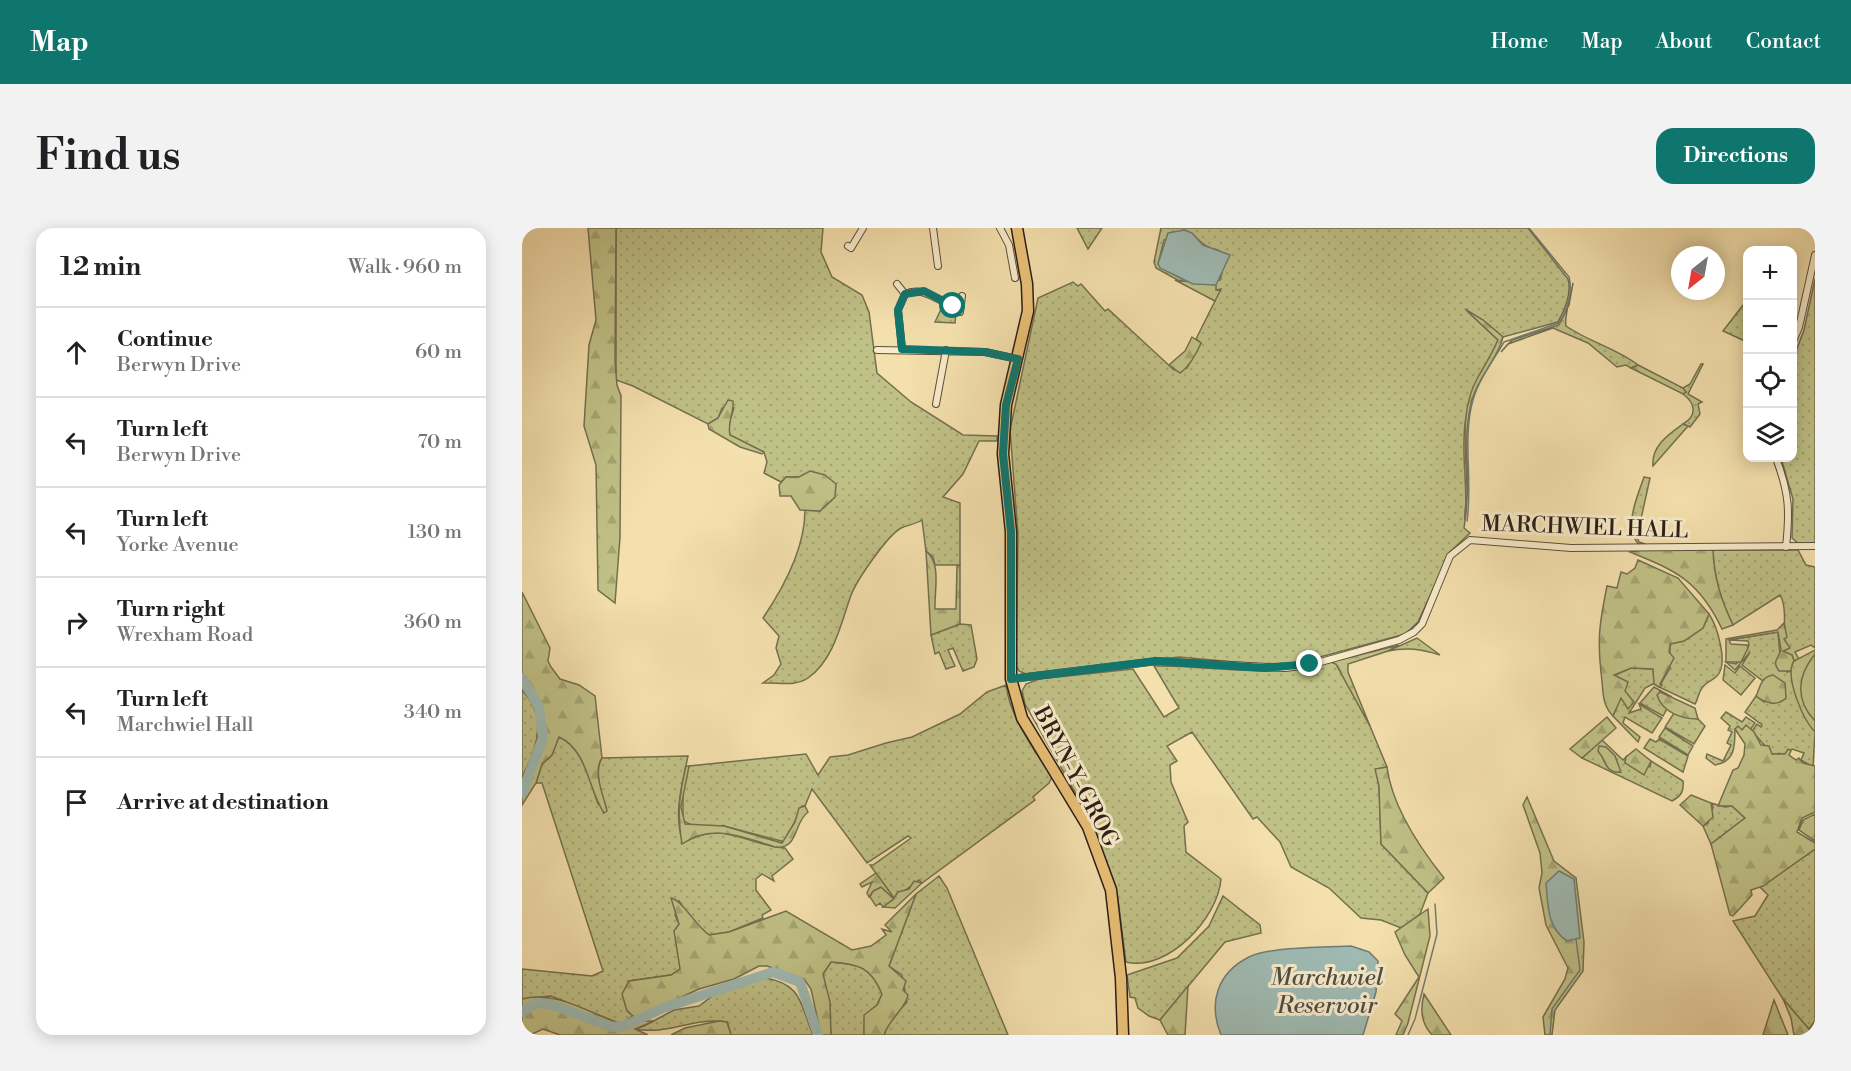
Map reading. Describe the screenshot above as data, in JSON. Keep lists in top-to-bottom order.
{
  "streets": {
    "main road": ["BRYN-Y-GROG"],
    "street": ["MARCHWIEL HALL"]
  },
  "crossings": [
    ["MARCHWIEL HALL", "BRYN-Y-GROG"]
  ],
  "water": ["Marchwiel Reservoir"],
  "north": "bottom left",
  "page": {
    "header": "Map",
    "nav": [
      "Home",
      "Map",
      "About",
      "Contact"
    ],
    "buttons": "Directions",
    "title": "Find us",
    "heading": ["12 min", "Walk · 960 m"],
    "map_buttons": ["+", "−"],
    "list": [
      ["Continue", "Berwyn Drive", "60 m"],
      ["Turn left", "Berwyn Drive", "70 m"],
      ["Turn left", "Yorke Avenue", "130 m"],
      ["Turn right", "Wrexham Road", "360 m"],
      ["Turn left", "Marchwiel Hall", "340 m"],
      "Arrive at destination"
    ]
  }
}
